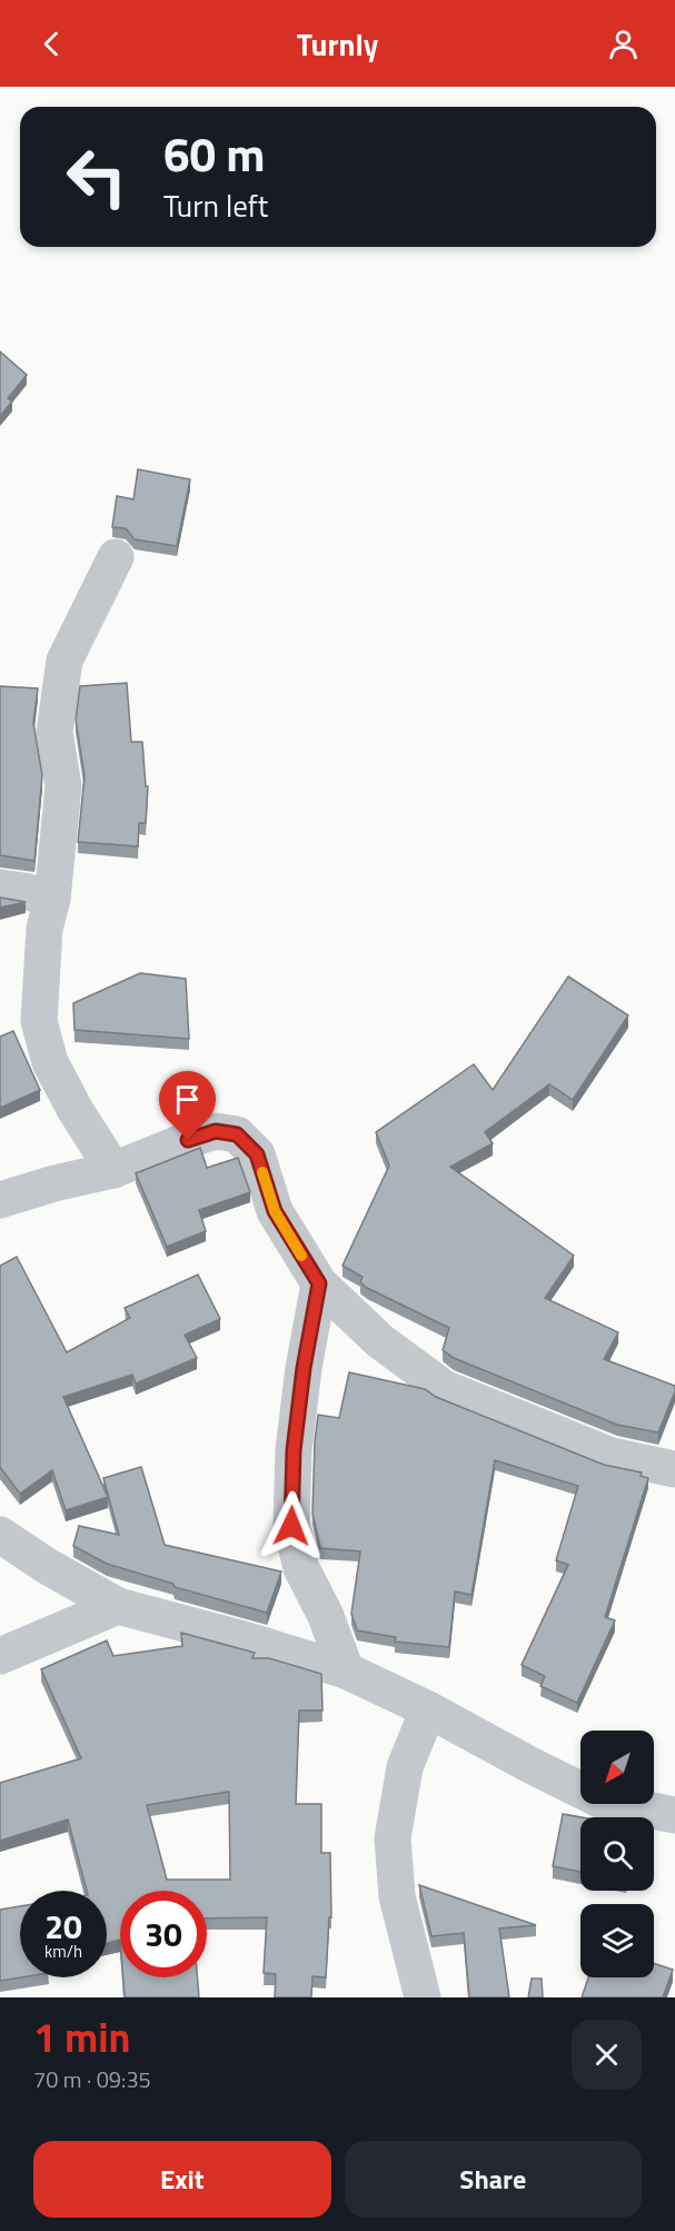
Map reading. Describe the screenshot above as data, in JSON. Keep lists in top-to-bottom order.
{
  "north": "bottom left",
  "page": {
    "header": "Turnly",
    "turn": ["60 m", "Turn left"],
    "speed": "20 km/h",
    "limit": "30",
    "heading": ["1 min", "70 m · 09:35"],
    "buttons": ["Exit", "Share"]
  }
}
